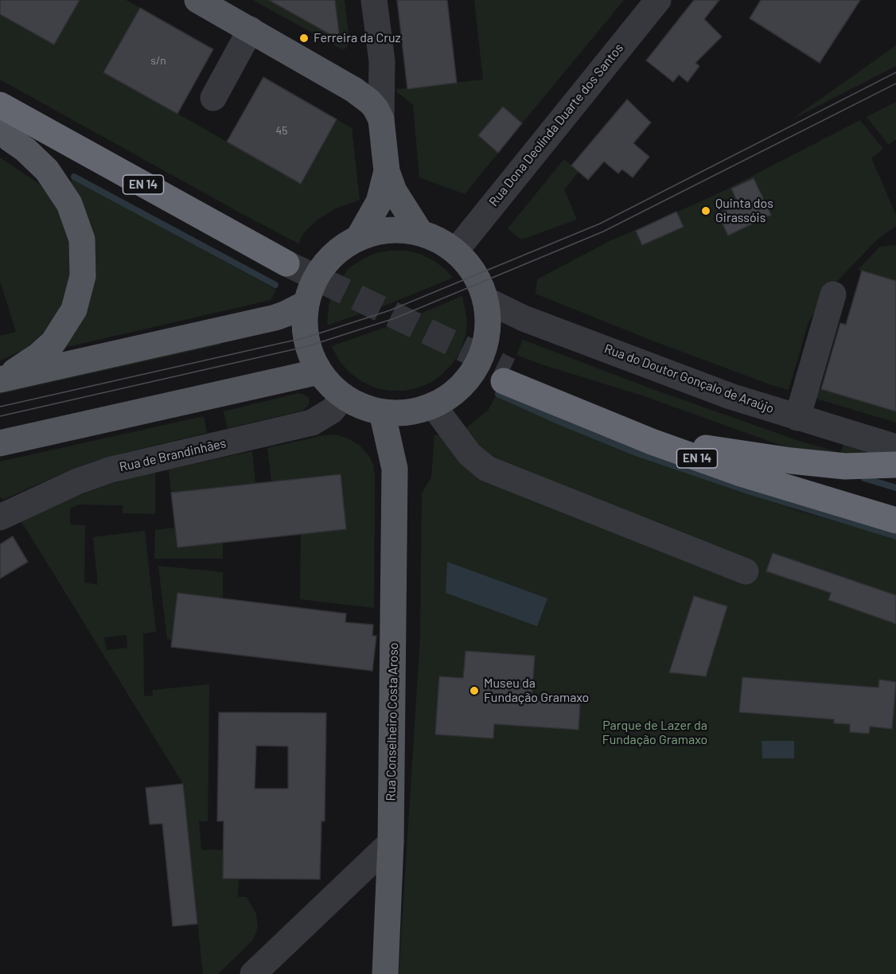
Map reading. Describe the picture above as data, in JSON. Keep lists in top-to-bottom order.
{
  "streets": {
    "highway": ["EN 14"],
    "main road": ["Rua Conselheiro Costa Aroso"],
    "street": ["Rua Dona Deolínda Duarte dos Santos", "Rua do Doutor Gonçalo de Araújo", "Rua de Brandinhães"]
  },
  "parks": ["Parque de Lazer da Fundação Gramaxo"],
  "places": ["Ferreira da Cruz", "Quinta dos Girassóis", "Museu da Fundação Gramaxo"],
  "house_numbers": ["s/n", "45"]
}
